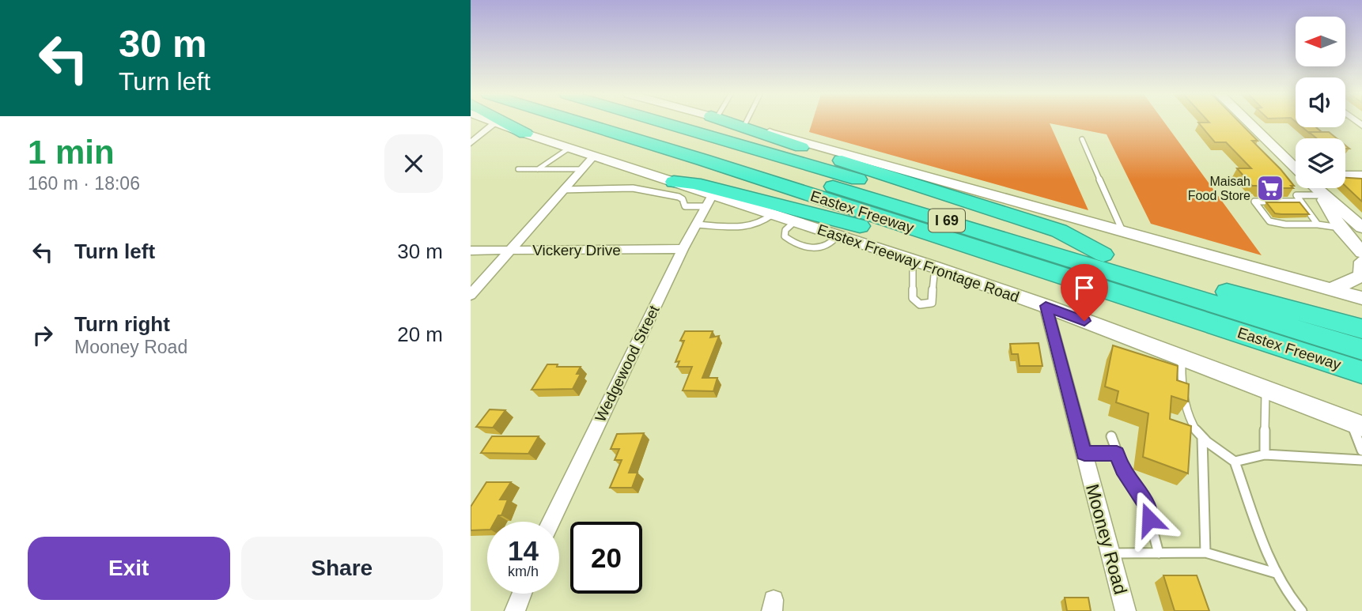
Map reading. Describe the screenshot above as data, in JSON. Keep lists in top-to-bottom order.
{
  "streets": {
    "highway": ["Eastex Freeway", "I 69"],
    "main road": ["Eastex Freeway Frontage Road"],
    "street": ["Vickery Drive", "Wedgewood Street", "Mooney Road"]
  },
  "crossings": [
    ["Vickery Drive", "Wedgewood Street"],
    ["Eastex Freeway Frontage Road", "Wedgewood Street"],
    ["Eastex Freeway Frontage Road", "Mooney Road"]
  ],
  "places": {
    "supermarket": ["Maisah Food Store"]
  },
  "north": "left",
  "page": {
    "turn": ["30 m", "Turn left"],
    "heading": ["1 min", "160 m · 18:06"],
    "list": [
      {
        "name": "Turn left",
        "value": "30 m"
      },
      {
        "name": "Turn right",
        "note": "Mooney Road",
        "value": "20 m"
      }
    ],
    "speed": "14 km/h",
    "limit": "20",
    "buttons": ["Exit", "Share"]
  }
}
